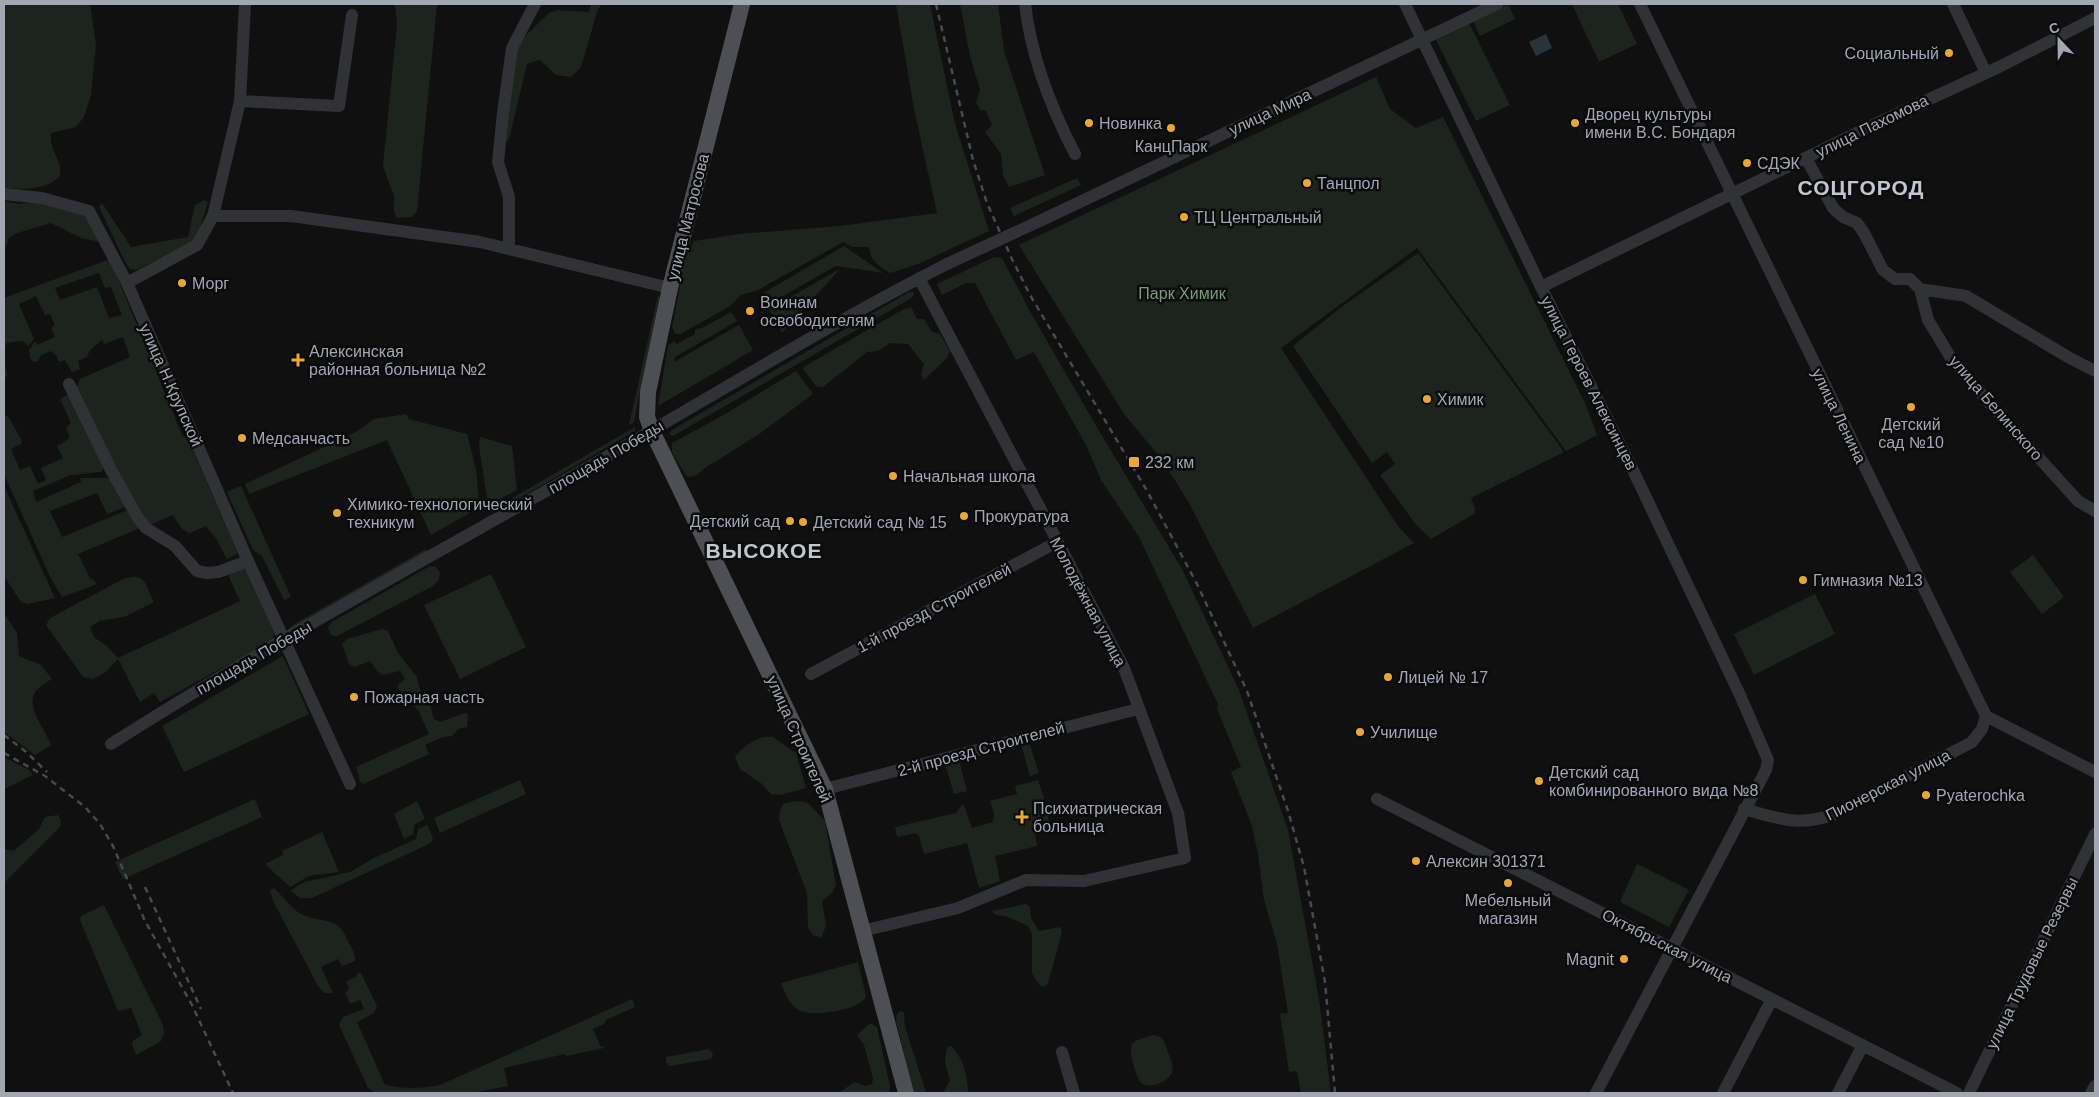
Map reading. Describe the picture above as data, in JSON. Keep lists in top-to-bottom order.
{
  "streets": {
    "main road": ["улица Матросова", "улица Строителей"],
    "street": [
      "улица Мира",
      "улица Пахомова",
      "улица Героев Алексинцев",
      "улица Н.Крупской",
      "улица Белинского",
      "улица Ленина",
      "площадь Победы",
      "Молодёжная улица",
      "1-й проезд Строителей",
      "2-й проезд Строителей",
      "Пионерская улица",
      "Октябрьская улица",
      "улица Трудовые Резервы"
    ]
  },
  "crossings": [
    ["улица Мира", "улица Героев Алексинцев"],
    ["улица Мира", "площадь Победы"],
    ["улица Пахомова", "улица Героев Алексинцев"],
    ["улица Пахомова", "улица Ленина"],
    ["улица Матросова", "площадь Победы"],
    ["улица Матросова", "улица Строителей"],
    ["улица Героев Алексинцев", "Пионерская улица"],
    ["улица Н.Крупской", "площадь Победы"],
    ["улица Ленина", "Пионерская улица"],
    ["площадь Победы", "Молодёжная улица"],
    ["площадь Победы", "улица Строителей"],
    ["Молодёжная улица", "1-й проезд Строителей"],
    ["Молодёжная улица", "улица Строителей"],
    ["Молодёжная улица", "2-й проезд Строителей"],
    ["улица Строителей", "2-й проезд Строителей"]
  ],
  "districts": ["СОЦГОРОД", "ВЫСОКОЕ"],
  "parks": ["Парк Химик"],
  "places": {
    "other": [
      "Социальный",
      "Новинка",
      "Дворец культуры имени В.С. Бондаря",
      "КанцПарк",
      "СДЭК",
      "Танцпол",
      "ТЦ Центральный",
      "Морг",
      "Воинам освободителям",
      "Химик",
      "Детский сад №10",
      "Медсанчасть",
      "Начальная школа",
      "Химико-технологический техникум",
      "Прокуратура",
      "Детский сад",
      "Детский сад № 15",
      "Гимназия №13",
      "Лицей № 17",
      "Пожарная часть",
      "Училище",
      "Детский сад комбинированного вида №8",
      "Pyaterochka",
      "Алексин 301371",
      "Мебельный магазин",
      "Magnit"
    ],
    "health": ["Алексинская районная больница №2", "Психиатрическая больница"],
    "transit": ["232 км"]
  },
  "north": "top"
}
